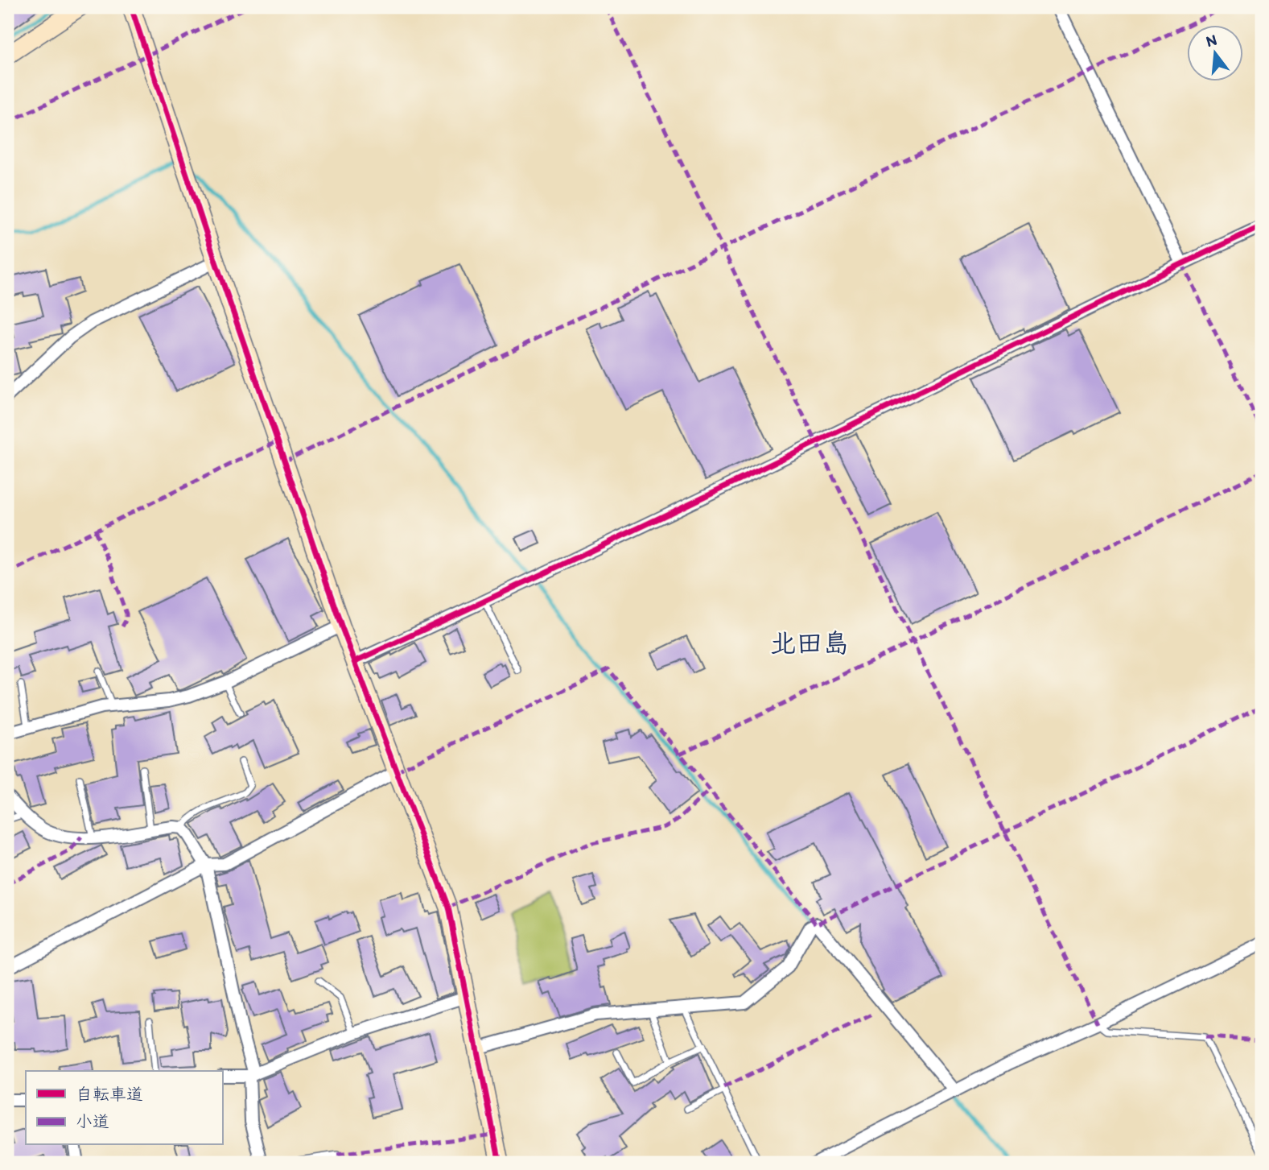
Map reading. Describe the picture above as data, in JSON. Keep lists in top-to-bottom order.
{
  "districts": ["北田島"],
  "legend": ["自転車道", "小道"],
  "north": "top"
}
